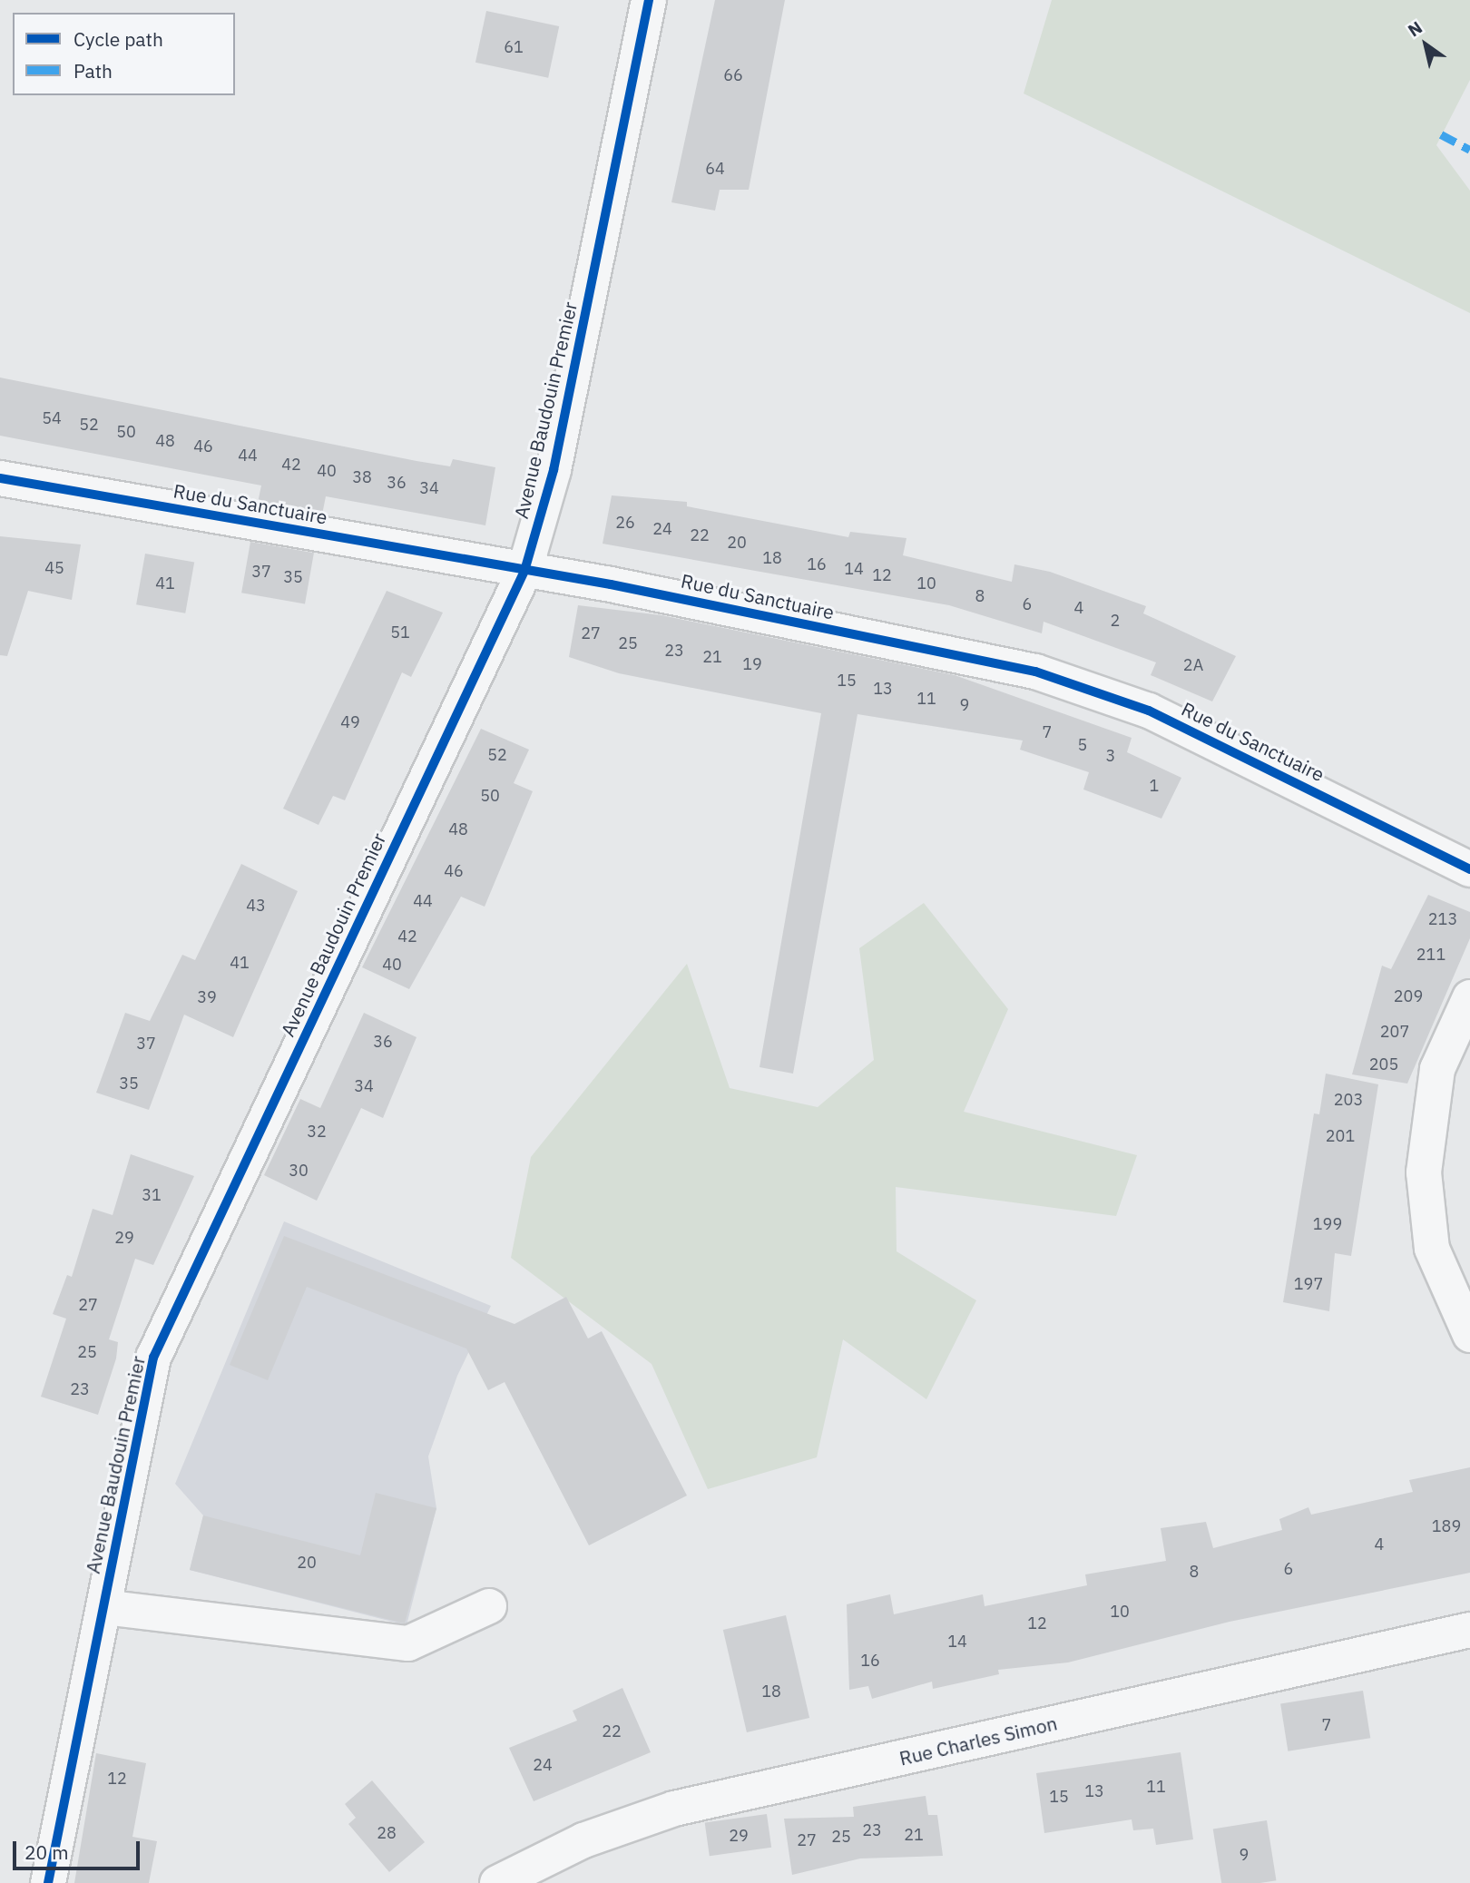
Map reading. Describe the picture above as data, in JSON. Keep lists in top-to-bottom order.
{
  "streets": {
    "street": ["Avenue Baudouin Premier", "Rue du Sanctuaire", "Rue Charles Simon"]
  },
  "crossings": [
    ["Avenue Baudouin Premier", "Rue du Sanctuaire"]
  ],
  "house_numbers": [
    "61",
    "66",
    "64",
    "54",
    "52",
    "50",
    "48",
    "46",
    "44",
    "42",
    "40",
    "38",
    "36",
    "34",
    "26",
    "24",
    "22",
    "20",
    "18",
    "16",
    "45",
    "14",
    "37",
    "12",
    "35",
    "41",
    "10",
    "8",
    "6",
    "4",
    "2",
    "51",
    "27",
    "25",
    "23",
    "21",
    "19",
    "2A",
    "15",
    "13",
    "11",
    "9",
    "49",
    "7",
    "5",
    "52",
    "3",
    "1",
    "50",
    "48",
    "46",
    "44",
    "43",
    "213",
    "42",
    "211",
    "41",
    "40",
    "209",
    "39",
    "207",
    "36",
    "37",
    "205",
    "35",
    "34",
    "203",
    "32",
    "201",
    "30",
    "31",
    "199",
    "29",
    "197",
    "27",
    "25",
    "23",
    "189",
    "4",
    "20",
    "6",
    "8",
    "10",
    "12",
    "14",
    "16",
    "18",
    "7",
    "22",
    "24",
    "12",
    "11",
    "13",
    "15",
    "23",
    "28",
    "21",
    "29",
    "25",
    "27",
    "9"
  ],
  "legend": ["Cycle path", "Path"],
  "scale_bar": "20 m",
  "north": "top left"
}
